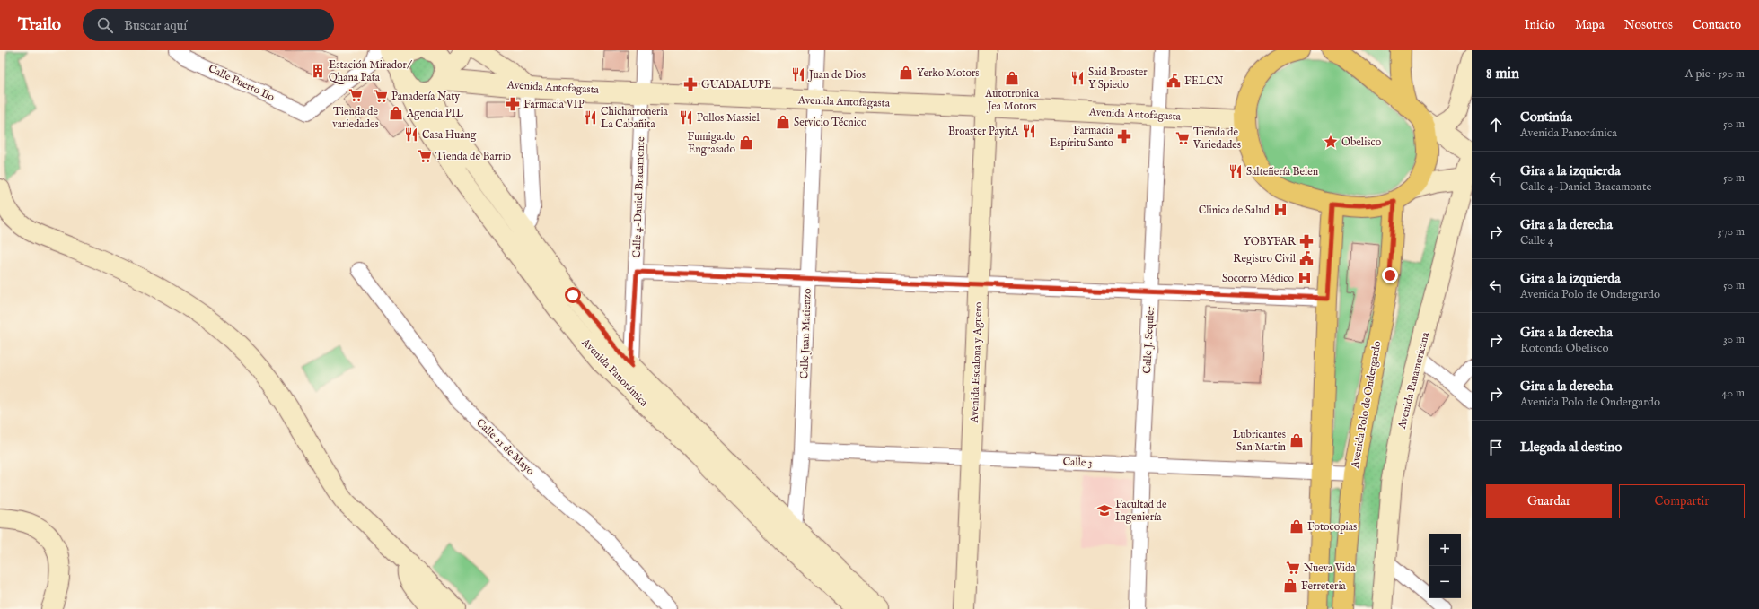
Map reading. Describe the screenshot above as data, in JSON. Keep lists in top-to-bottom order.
{
  "streets": {
    "main road": ["Avenida Polo de Ondergardo"],
    "street": [
      "Calle Puerto Ilo",
      "Avenida Antofagasta",
      "Calle 4-Daniel Bracamonte",
      "Calle Juan Matienzo",
      "Calle J. Sequier",
      "Avenida Escalona y Aguero",
      "Avenida Panorámica",
      "Avenida Panamericana",
      "Calle 21 de Mayo",
      "Calle 3"
    ]
  },
  "crossings": [
    ["Avenida Antofagasta", "Calle 4-Daniel Bracamonte"],
    ["Avenida Antofagasta", "Calle Juan Matienzo"],
    ["Avenida Antofagasta", "Calle J. Sequier"],
    ["Avenida Antofagasta", "Avenida Escalona y Aguero"],
    ["Avenida Antofagasta", "Avenida Panorámica"],
    ["Calle 4-Daniel Bracamonte", "Avenida Panorámica"],
    ["Calle Juan Matienzo", "Avenida Panorámica"],
    ["Calle Juan Matienzo", "Calle 3"],
    ["Calle J. Sequier", "Calle 3"],
    ["Avenida Escalona y Aguero", "Calle 3"],
    ["Avenida Polo de Ondergardo", "Calle 3"]
  ],
  "places": {
    "building": ["Estación Mirador/ Qhana Pata"],
    "shop": [
      "Yerko Motors",
      "Autotronica Jea Motors",
      "Agencia PIL",
      "Servicio Técnico",
      "Fumiga.do Engrasado",
      "Lubricantes San Martin",
      "Fotocopias",
      "Ferreteria"
    ],
    "restaurant": [
      "Juan de Dios",
      "Said Broaster Y Spiedo",
      "Chicharroneria La Cabañita",
      "Pollos Massiel",
      "Broaster PayitA",
      "Casa Huang",
      "Salteñería Belen"
    ],
    "public building": ["FELCN", "Registro Civil"],
    "pharmacy": [
      "GUADALUPE",
      "Farmacia VIP",
      "Farmacia Espíritu Santo",
      "YOBYFAR"
    ],
    "supermarket": [
      "Tienda de variedades",
      "Panadería Naty",
      "Tienda de Variedades",
      "Tienda de Barrio",
      "Nueva Vida"
    ],
    "place": ["Obelisco"],
    "hospital": ["Clinica de Salud", "Socorro Médico"],
    "school or university": ["Facultad de Ingeniería"]
  },
  "page": {
    "header": "Trailo",
    "search": "Buscar aquí",
    "nav": [
      "Inicio",
      "Mapa",
      "Nosotros",
      "Contacto"
    ],
    "heading": ["8 min", "A pie · 590 m"],
    "list": [
      ["Continúa", "Avenida Panorámica", "50 m"],
      ["Gira a la izquierda", "Calle 4-Daniel Bracamonte", "50 m"],
      ["Gira a la derecha", "Calle 4", "370 m"],
      ["Gira a la izquierda", "Avenida Polo de Ondergardo", "50 m"],
      ["Gira a la derecha", "Rotonda Obelisco", "30 m"],
      ["Gira a la derecha", "Avenida Polo de Ondergardo", "40 m"],
      "Llegada al destino"
    ],
    "buttons": ["Guardar", "Compartir"],
    "map_buttons": ["+", "−"]
  }
}
